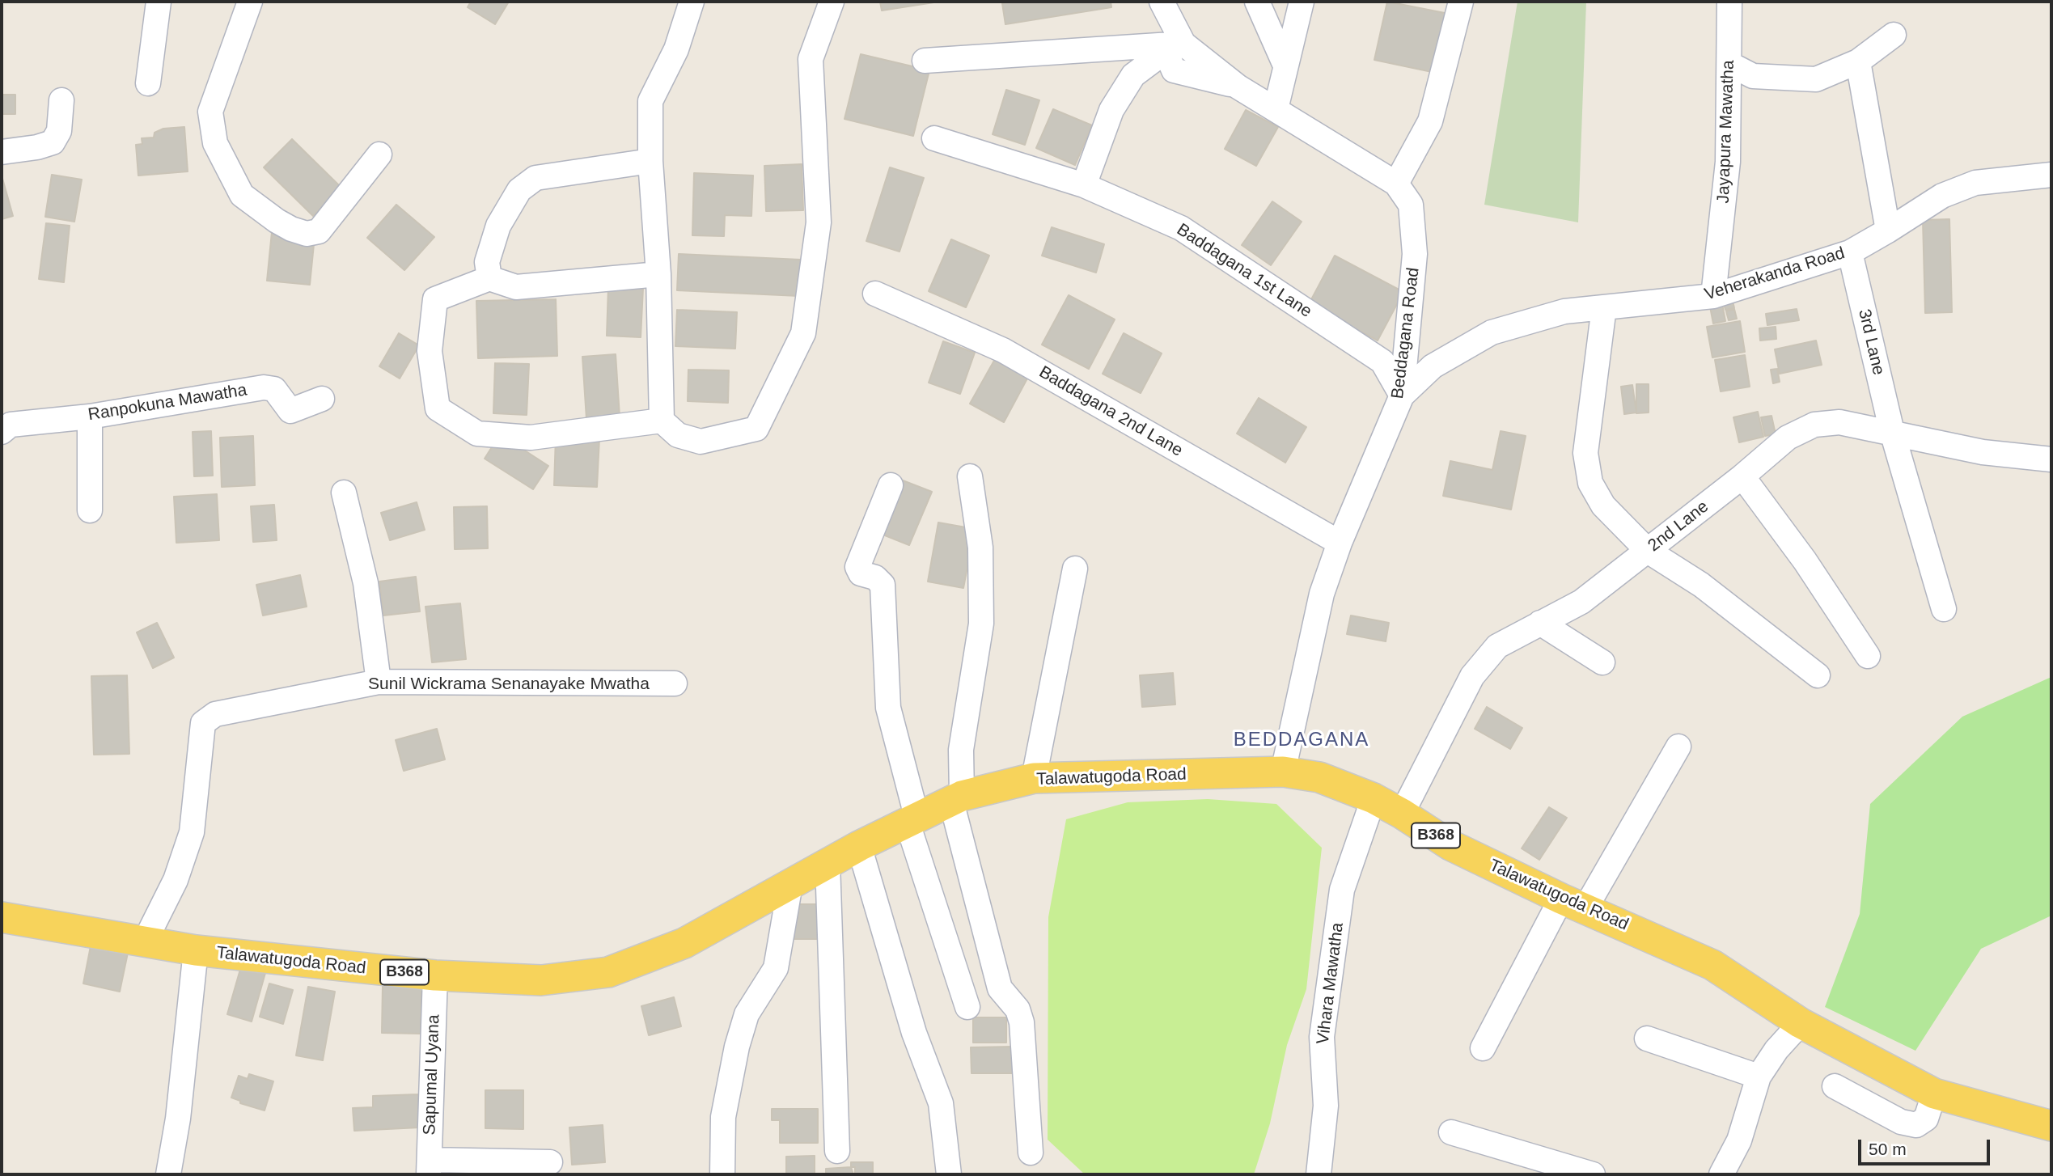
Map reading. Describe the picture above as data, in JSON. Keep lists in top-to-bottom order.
{
  "streets": {
    "main road": ["Talawatugoda Road", "B368"],
    "street": [
      "Jayapura Mawatha",
      "Baddagana 1st Lane",
      "Veherakanda Road",
      "Beddagana Road",
      "3rd Lane",
      "Ranpokuna Mawatha",
      "Baddagana 2nd Lane",
      "2nd Lane",
      "Sunil Wickrama Senanayake Mwatha",
      "Vihara Mawatha",
      "Sapumal Uyana"
    ]
  },
  "crossings": [
    ["Jayapura Mawatha", "Veherakanda Road"],
    ["Baddagana 1st Lane", "Veherakanda Road"],
    ["Baddagana 1st Lane", "Beddagana Road"],
    ["Veherakanda Road", "Beddagana Road"],
    ["Veherakanda Road", "3rd Lane"],
    ["Beddagana Road", "Baddagana 2nd Lane"],
    ["Beddagana Road", "Talawatugoda Road"],
    ["3rd Lane", "2nd Lane"],
    ["2nd Lane", "Talawatugoda Road"],
    ["Sunil Wickrama Senanayake Mwatha", "Talawatugoda Road"],
    ["Talawatugoda Road", "Vihara Mawatha"],
    ["Talawatugoda Road", "Sapumal Uyana"]
  ],
  "districts": ["BEDDAGANA"],
  "scale_bar": "50 m"
}
